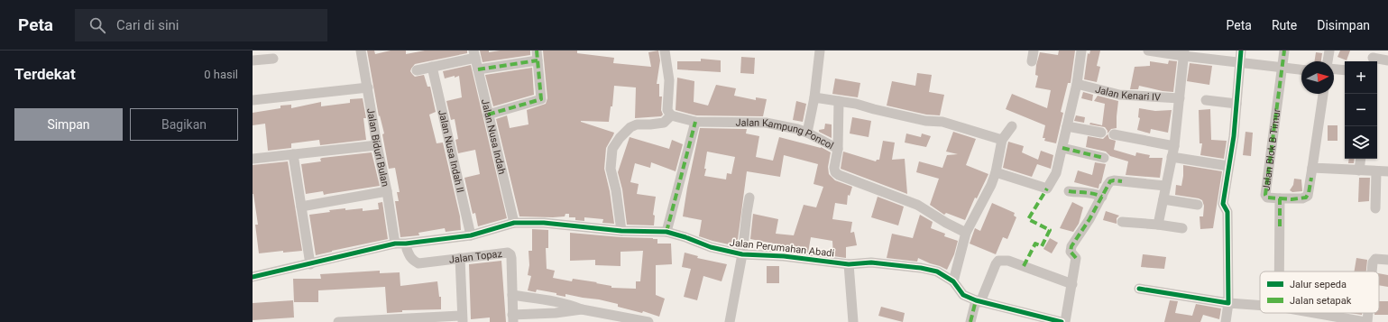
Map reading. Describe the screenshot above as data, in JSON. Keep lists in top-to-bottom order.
{
  "streets": {
    "street": [
      "Jalan Kenari IV",
      "Jalan Kampung Poncol",
      "Jalan Nusa Indah",
      "Jalan Biduri Bulan",
      "Jalan Blok B Timur",
      "Jalan Nusa Indah II",
      "Jalan Perumahan Abadi",
      "Jalan Topaz"
    ]
  },
  "crossings": [
    ["Jalan Nusa Indah", "Jalan Perumahan Abadi"],
    ["Jalan Biduri Bulan", "Jalan Perumahan Abadi"],
    ["Jalan Nusa Indah II", "Jalan Perumahan Abadi"],
    ["Jalan Perumahan Abadi", "Jalan Topaz"]
  ],
  "legend": ["Jalur sepeda", "Jalan setapak"],
  "north": "right",
  "page": {
    "header": "Peta",
    "search": "Cari di sini",
    "nav": ["Peta", "Rute", "Disimpan"],
    "heading": ["Terdekat", "0 hasil"],
    "map_buttons": ["+", "−"],
    "buttons": ["Simpan", "Bagikan"]
  }
}
